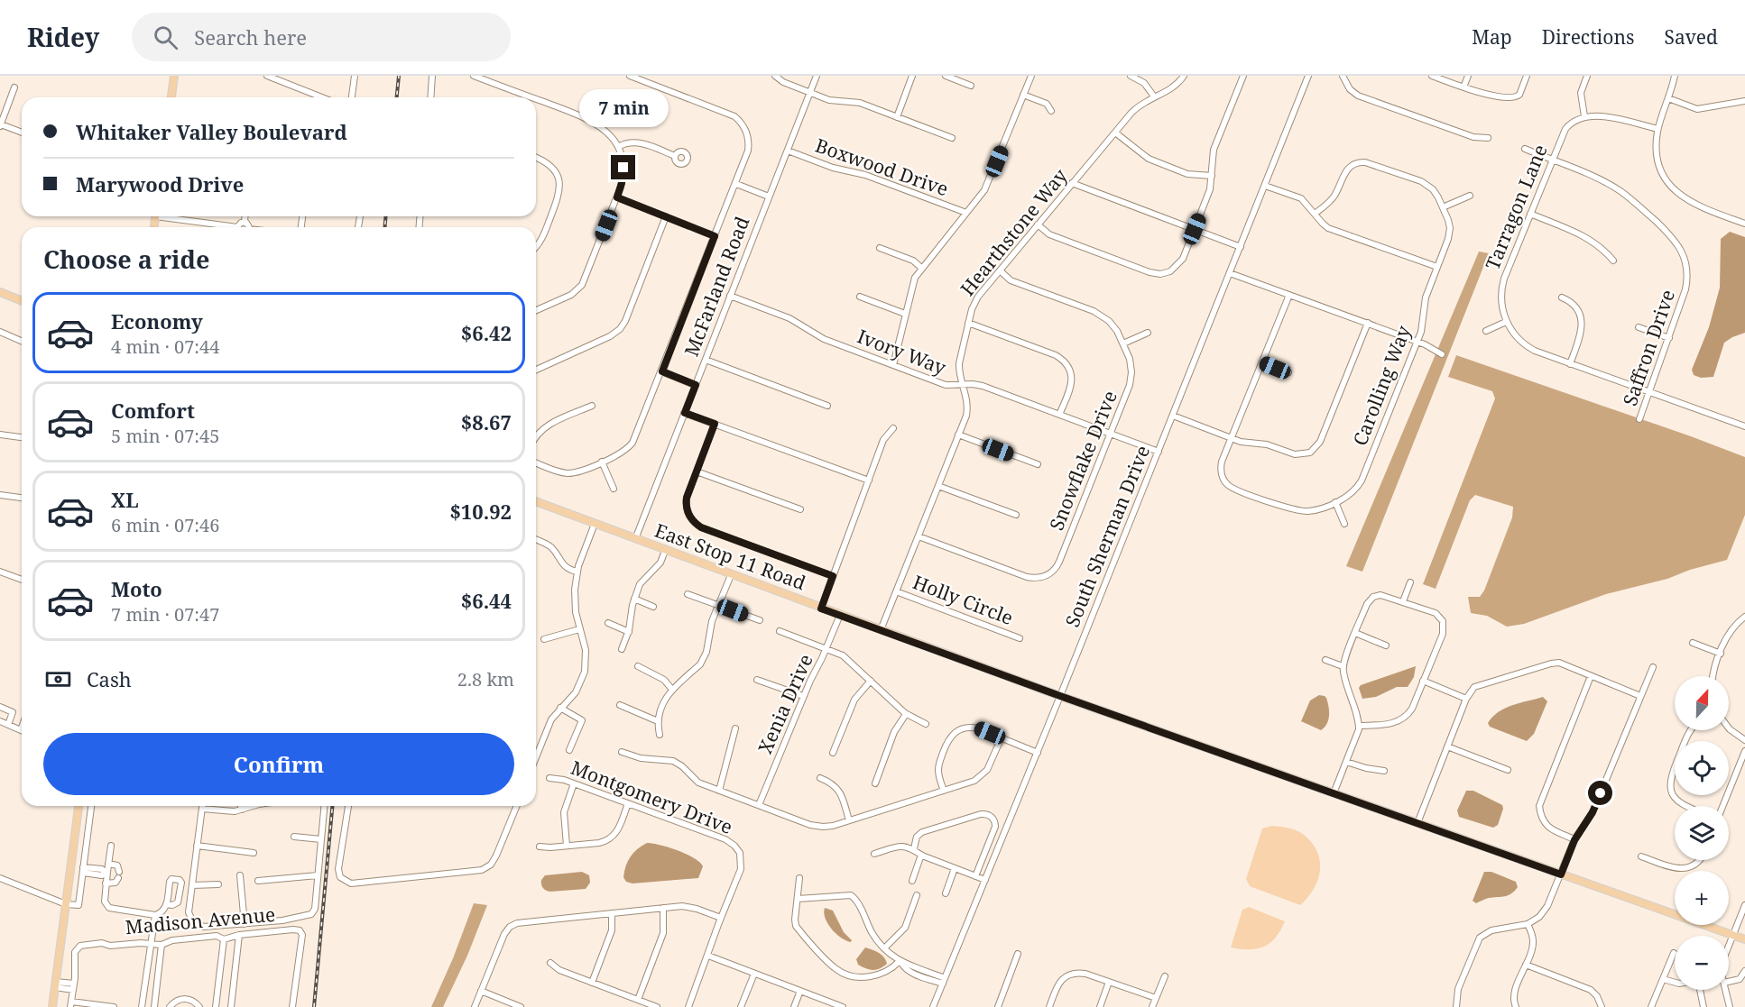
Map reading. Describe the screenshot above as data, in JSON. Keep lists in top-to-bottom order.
{
  "streets": {
    "main road": ["East Stop 11 Road"],
    "street": [
      "Boxwood Drive",
      "Tarragon Lane",
      "Hearthstone Way",
      "McFarland Road",
      "Saffron Drive",
      "Ivory Way",
      "Carolling Way",
      "Snowflake Drive",
      "South Sherman Drive",
      "Holly Circle",
      "Xenia Drive",
      "Montgomery Drive",
      "Madison Avenue"
    ]
  },
  "crossings": [
    ["Boxwood Drive", "McFarland Road"],
    ["Tarragon Lane", "Saffron Drive"],
    ["Hearthstone Way", "Ivory Way"],
    ["Hearthstone Way", "Snowflake Drive"],
    ["Hearthstone Way", "East Stop 11 Road"],
    ["Hearthstone Way", "Holly Circle"],
    ["McFarland Road", "Ivory Way"],
    ["McFarland Road", "East Stop 11 Road"],
    ["Ivory Way", "Snowflake Drive"],
    ["Ivory Way", "South Sherman Drive"],
    ["South Sherman Drive", "East Stop 11 Road"],
    ["East Stop 11 Road", "Xenia Drive"]
  ],
  "north": "top",
  "page": {
    "header": "Ridey",
    "search": "Search here",
    "nav": ["Map", "Directions", "Saved"],
    "bubble": "7 min",
    "banner": ["Whitaker Valley Boulevard", "Marywood Drive"],
    "heading": "Choose a ride",
    "list": [
      {
        "name": "Economy",
        "note": "4 min · 07:44",
        "value": "$6.42"
      },
      {
        "name": "Comfort",
        "note": "5 min · 07:45",
        "value": "$8.67"
      },
      {
        "name": "XL",
        "note": "6 min · 07:46",
        "value": "$10.92"
      },
      {
        "name": "Moto",
        "note": "7 min · 07:47",
        "value": "$6.44"
      }
    ],
    "pay": ["Cash", "2.8 km"],
    "map_buttons": ["+", "−"],
    "buttons": "Confirm"
  }
}
